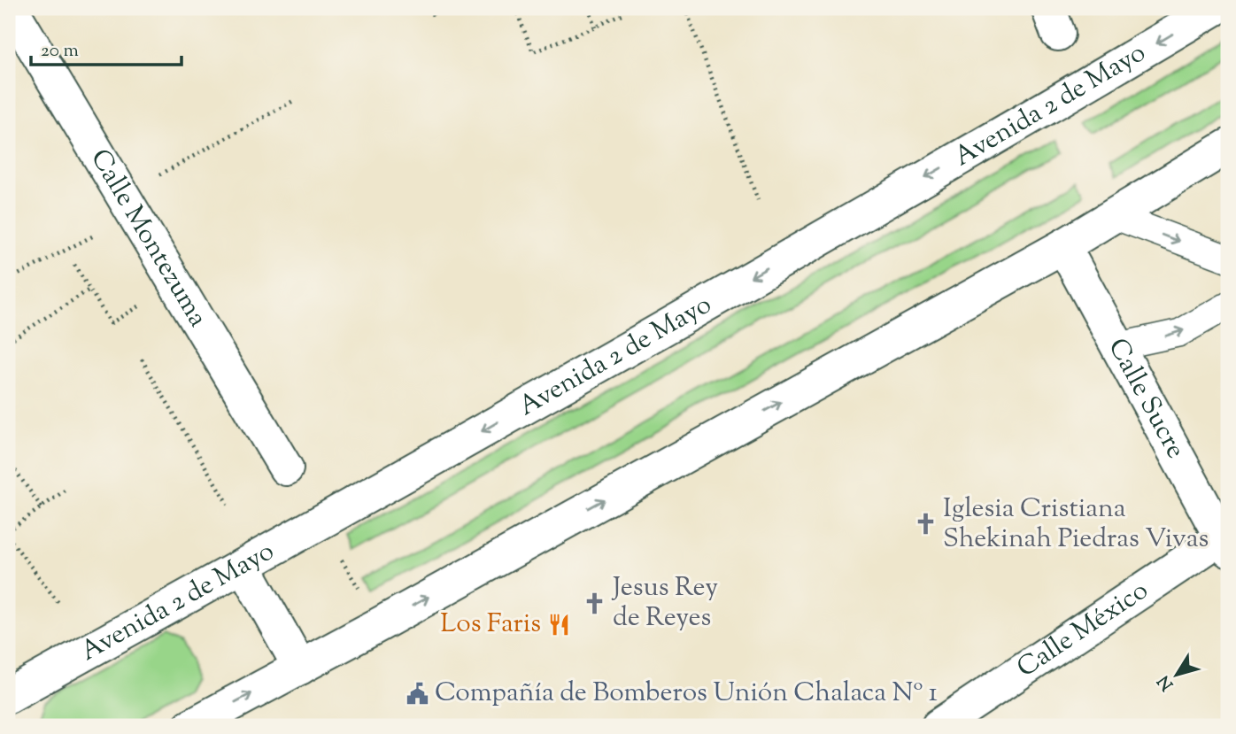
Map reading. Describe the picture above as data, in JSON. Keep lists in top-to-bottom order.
{
  "streets": {
    "main road": [
      "Avenida 2 de Mayo",
      "Calle Montezuma",
      "Calle Sucre",
      "Calle México"
    ]
  },
  "crossings": [
    ["Calle Sucre", "Calle México"]
  ],
  "places": {
    "church": ["Iglesia Cristiana Shekinah Piedras Vivas", "Jesus Rey de Reyes"],
    "restaurant": ["Los Faris"],
    "public building": ["Compañía de Bomberos Unión Chalaca Nº 1"]
  },
  "scale_bar": "20 m",
  "north": "bottom left"
}
